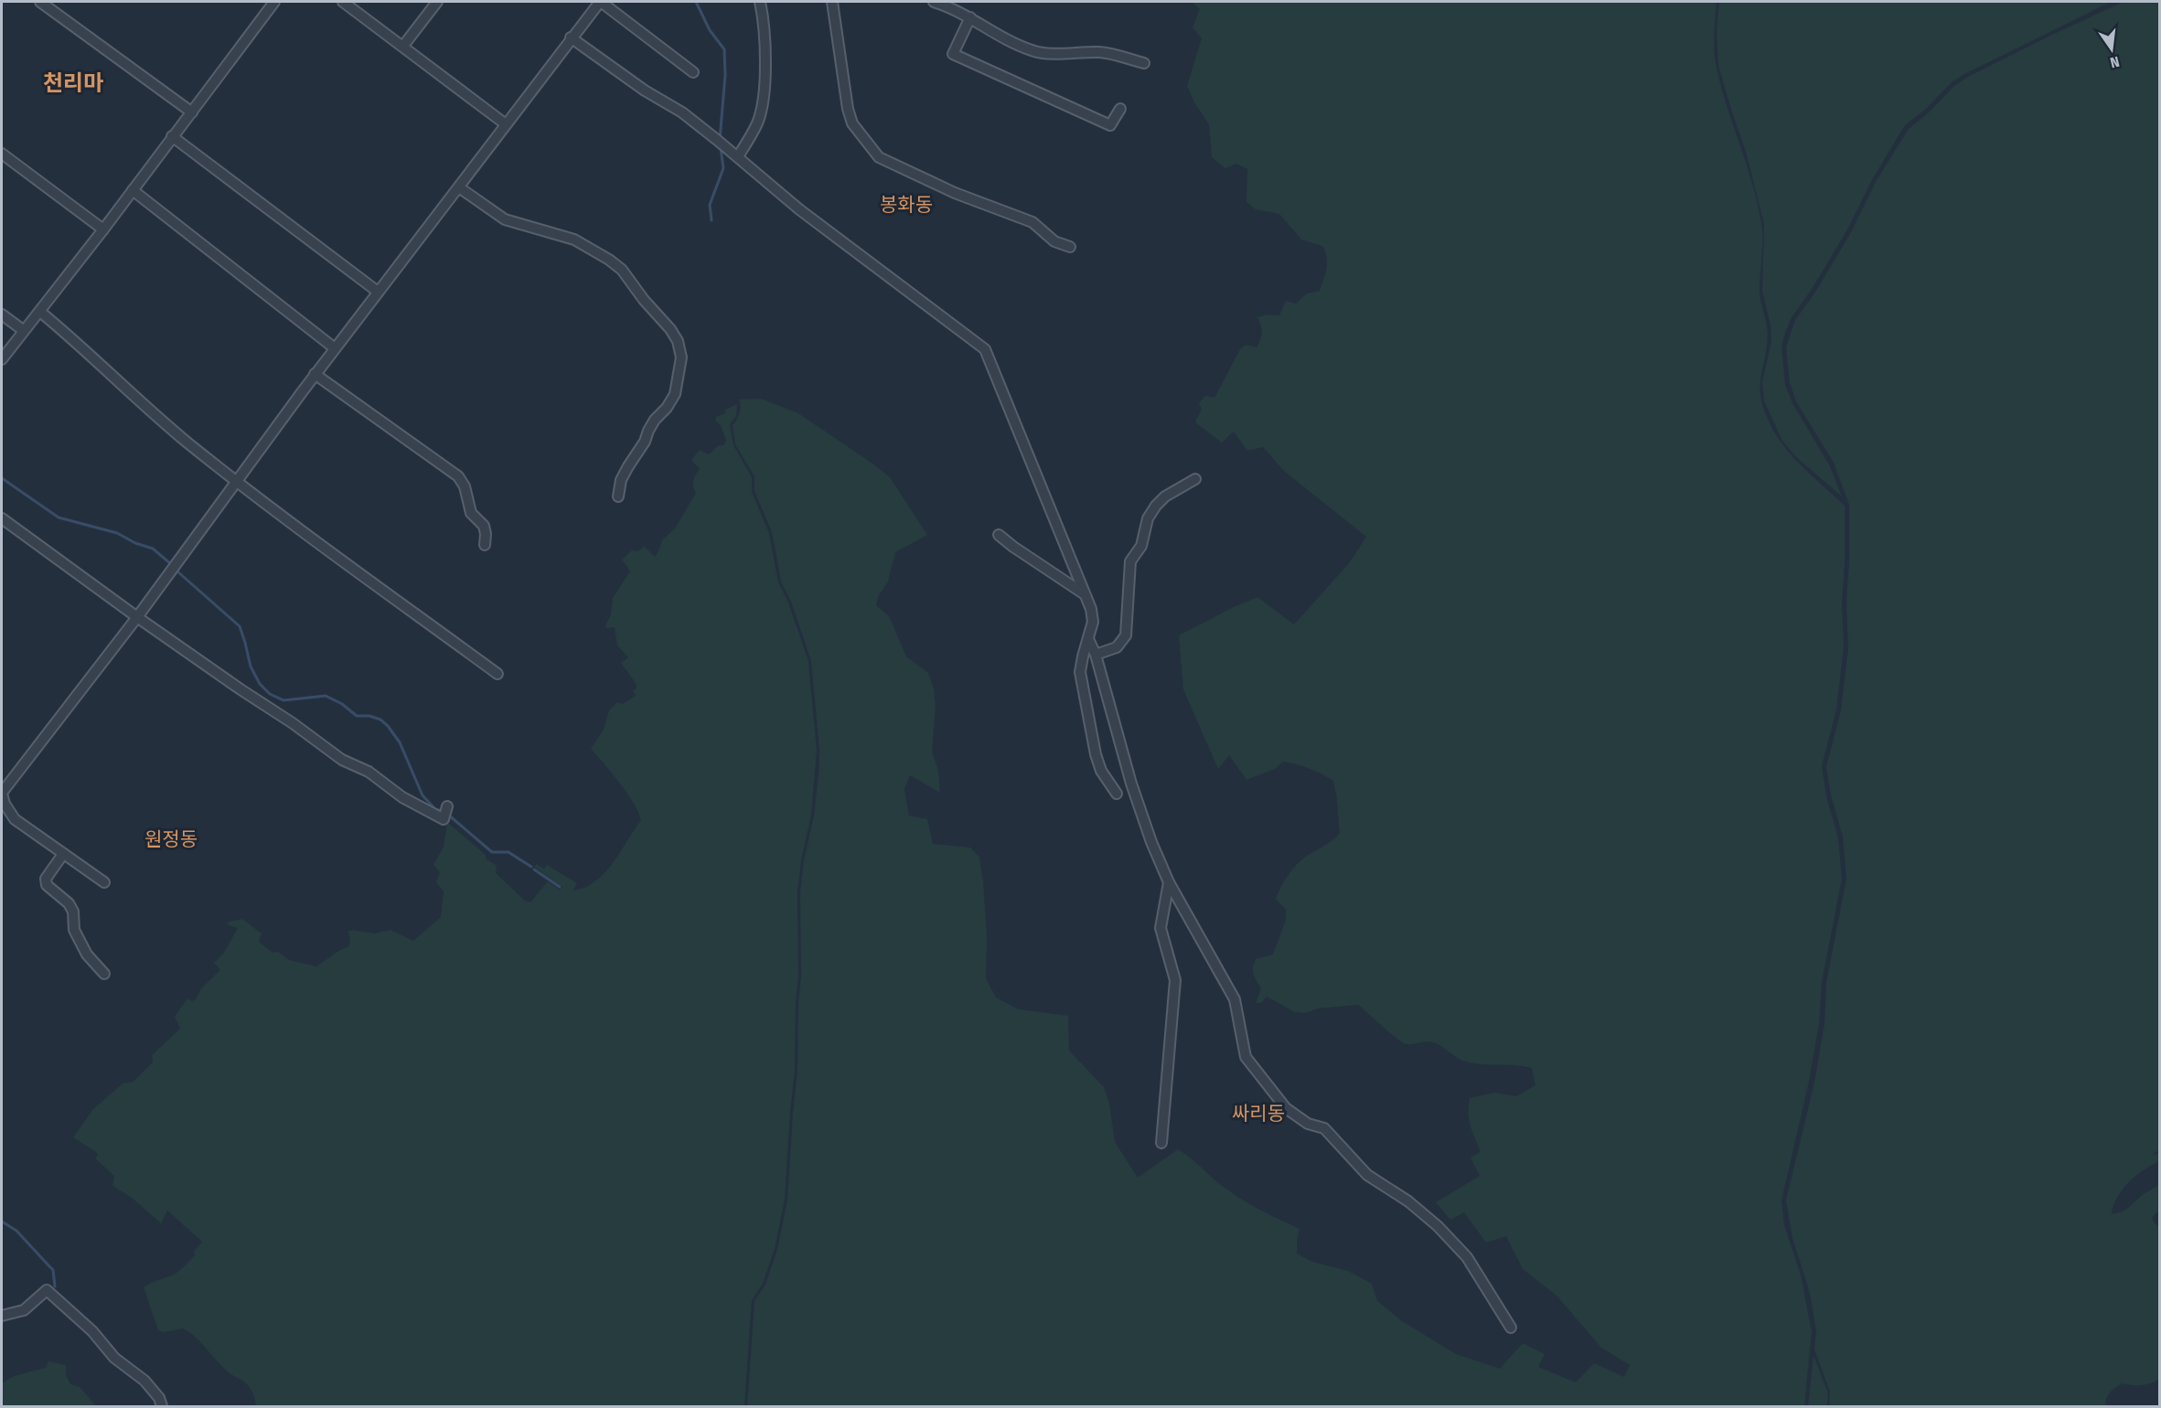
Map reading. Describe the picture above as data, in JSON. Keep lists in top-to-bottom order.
{
  "districts": [
    "천리마",
    "봉화동",
    "원정동",
    "싸리동"
  ],
  "north": "bottom"
}
